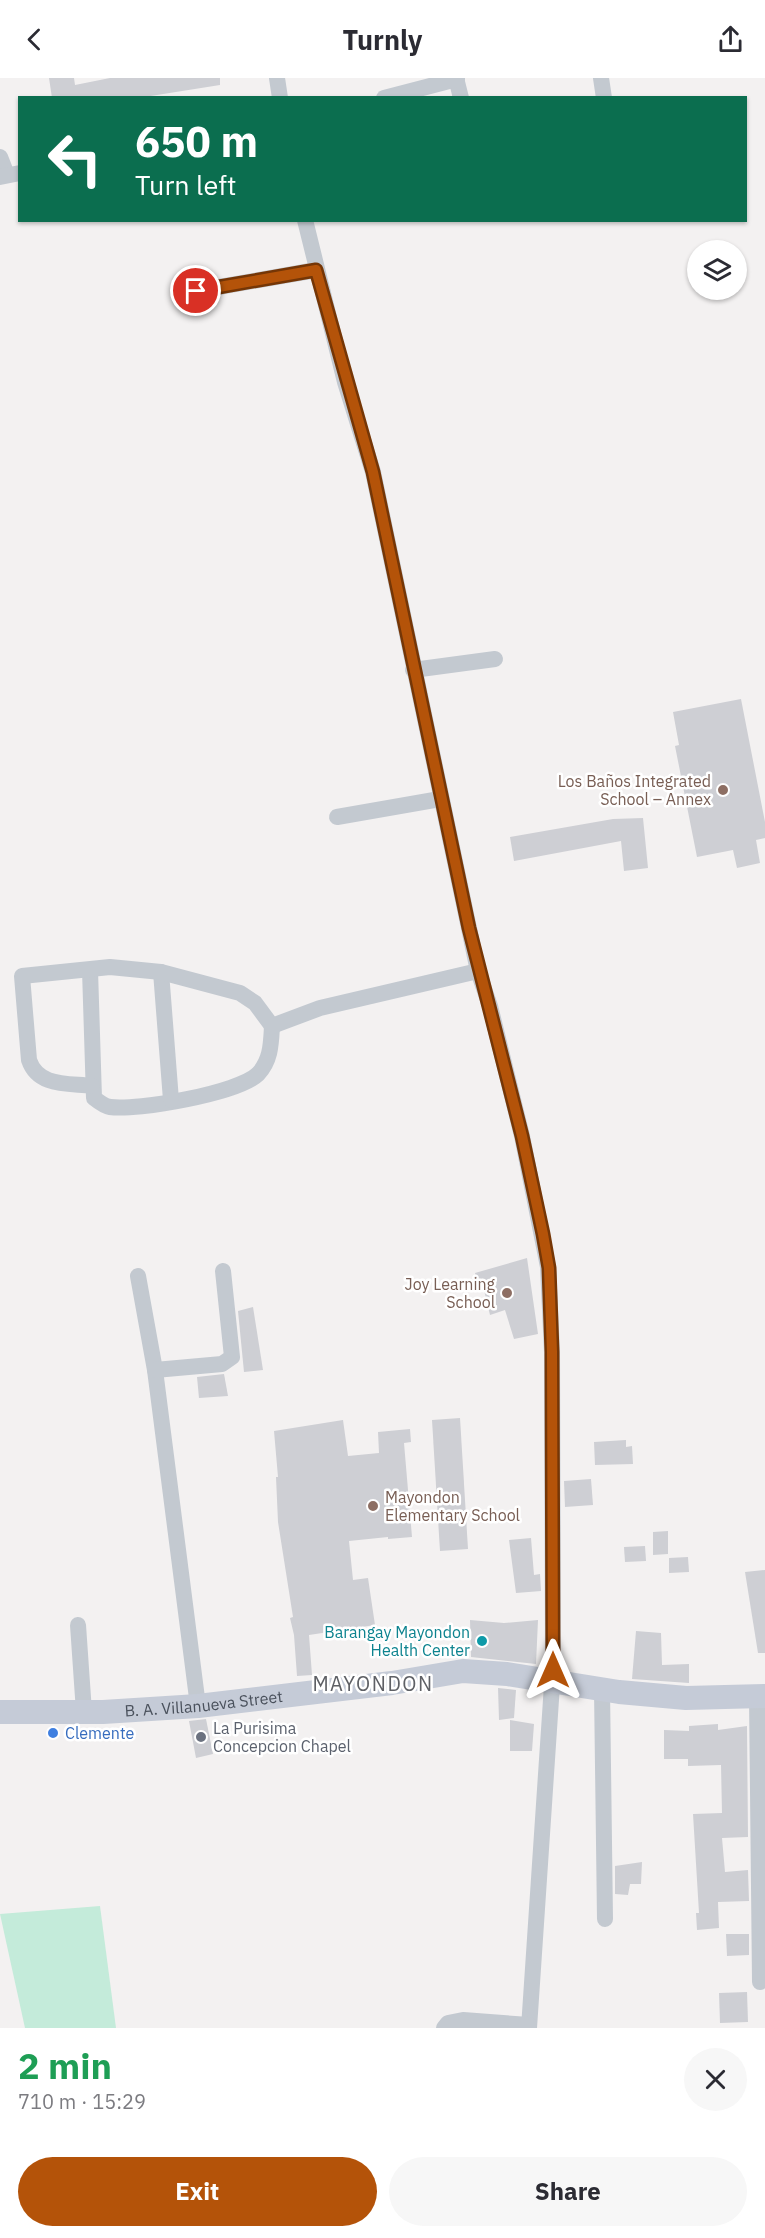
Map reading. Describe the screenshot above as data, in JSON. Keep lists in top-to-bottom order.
{
  "streets": {
    "street": ["B. A. Villanueva Street"]
  },
  "districts": ["MAYONDON"],
  "places": [
    "Los Baños Integrated School – Annex",
    "Joy Learning School",
    "Mayondon Elementary School",
    "Barangay Mayondon Health Center",
    "Clemente",
    "La Purisima Concepcion Chapel"
  ],
  "page": {
    "header": "Turnly",
    "turn": ["650 m", "Turn left"],
    "heading": ["2 min", "710 m · 15:29"],
    "buttons": ["Exit", "Share"]
  }
}
